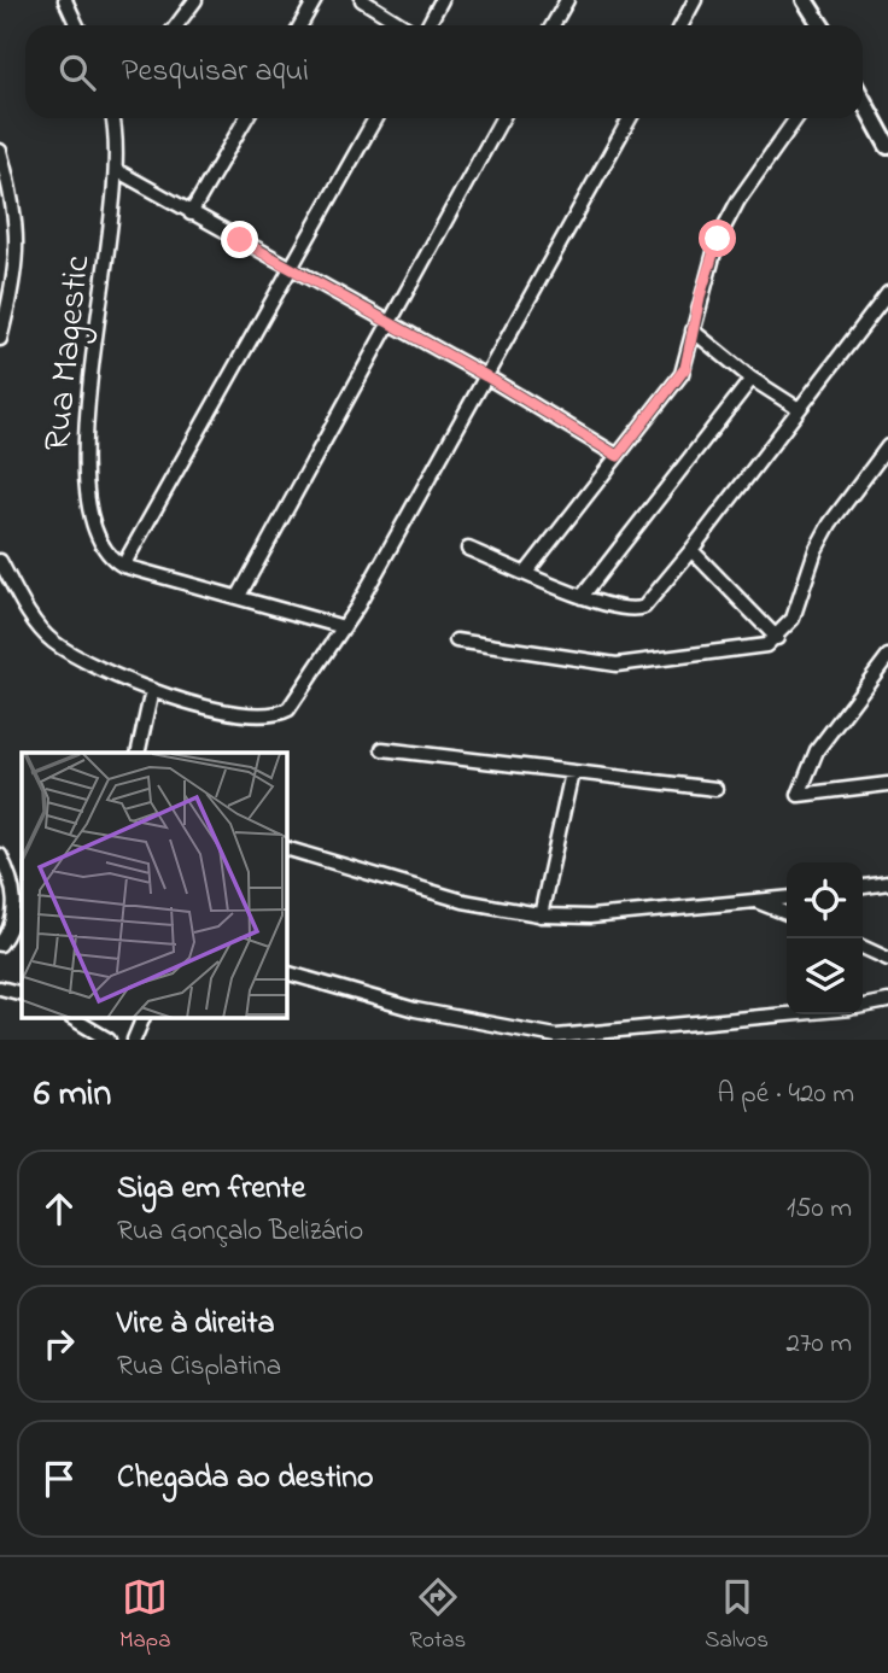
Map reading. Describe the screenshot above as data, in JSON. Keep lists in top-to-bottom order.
{
  "streets": {
    "street": ["Rua Magestic"]
  },
  "page": {
    "search": "Pesquisar aqui",
    "heading": ["6 min", "A pé · 420 m"],
    "list": [
      ["Siga em frente", "Rua Gonçalo Belizário", "150 m"],
      ["Vire à direita", "Rua Cisplatina", "270 m"],
      "Chegada ao destino"
    ],
    "nav": ["Mapa", "Rotas", "Salvos"]
  }
}
